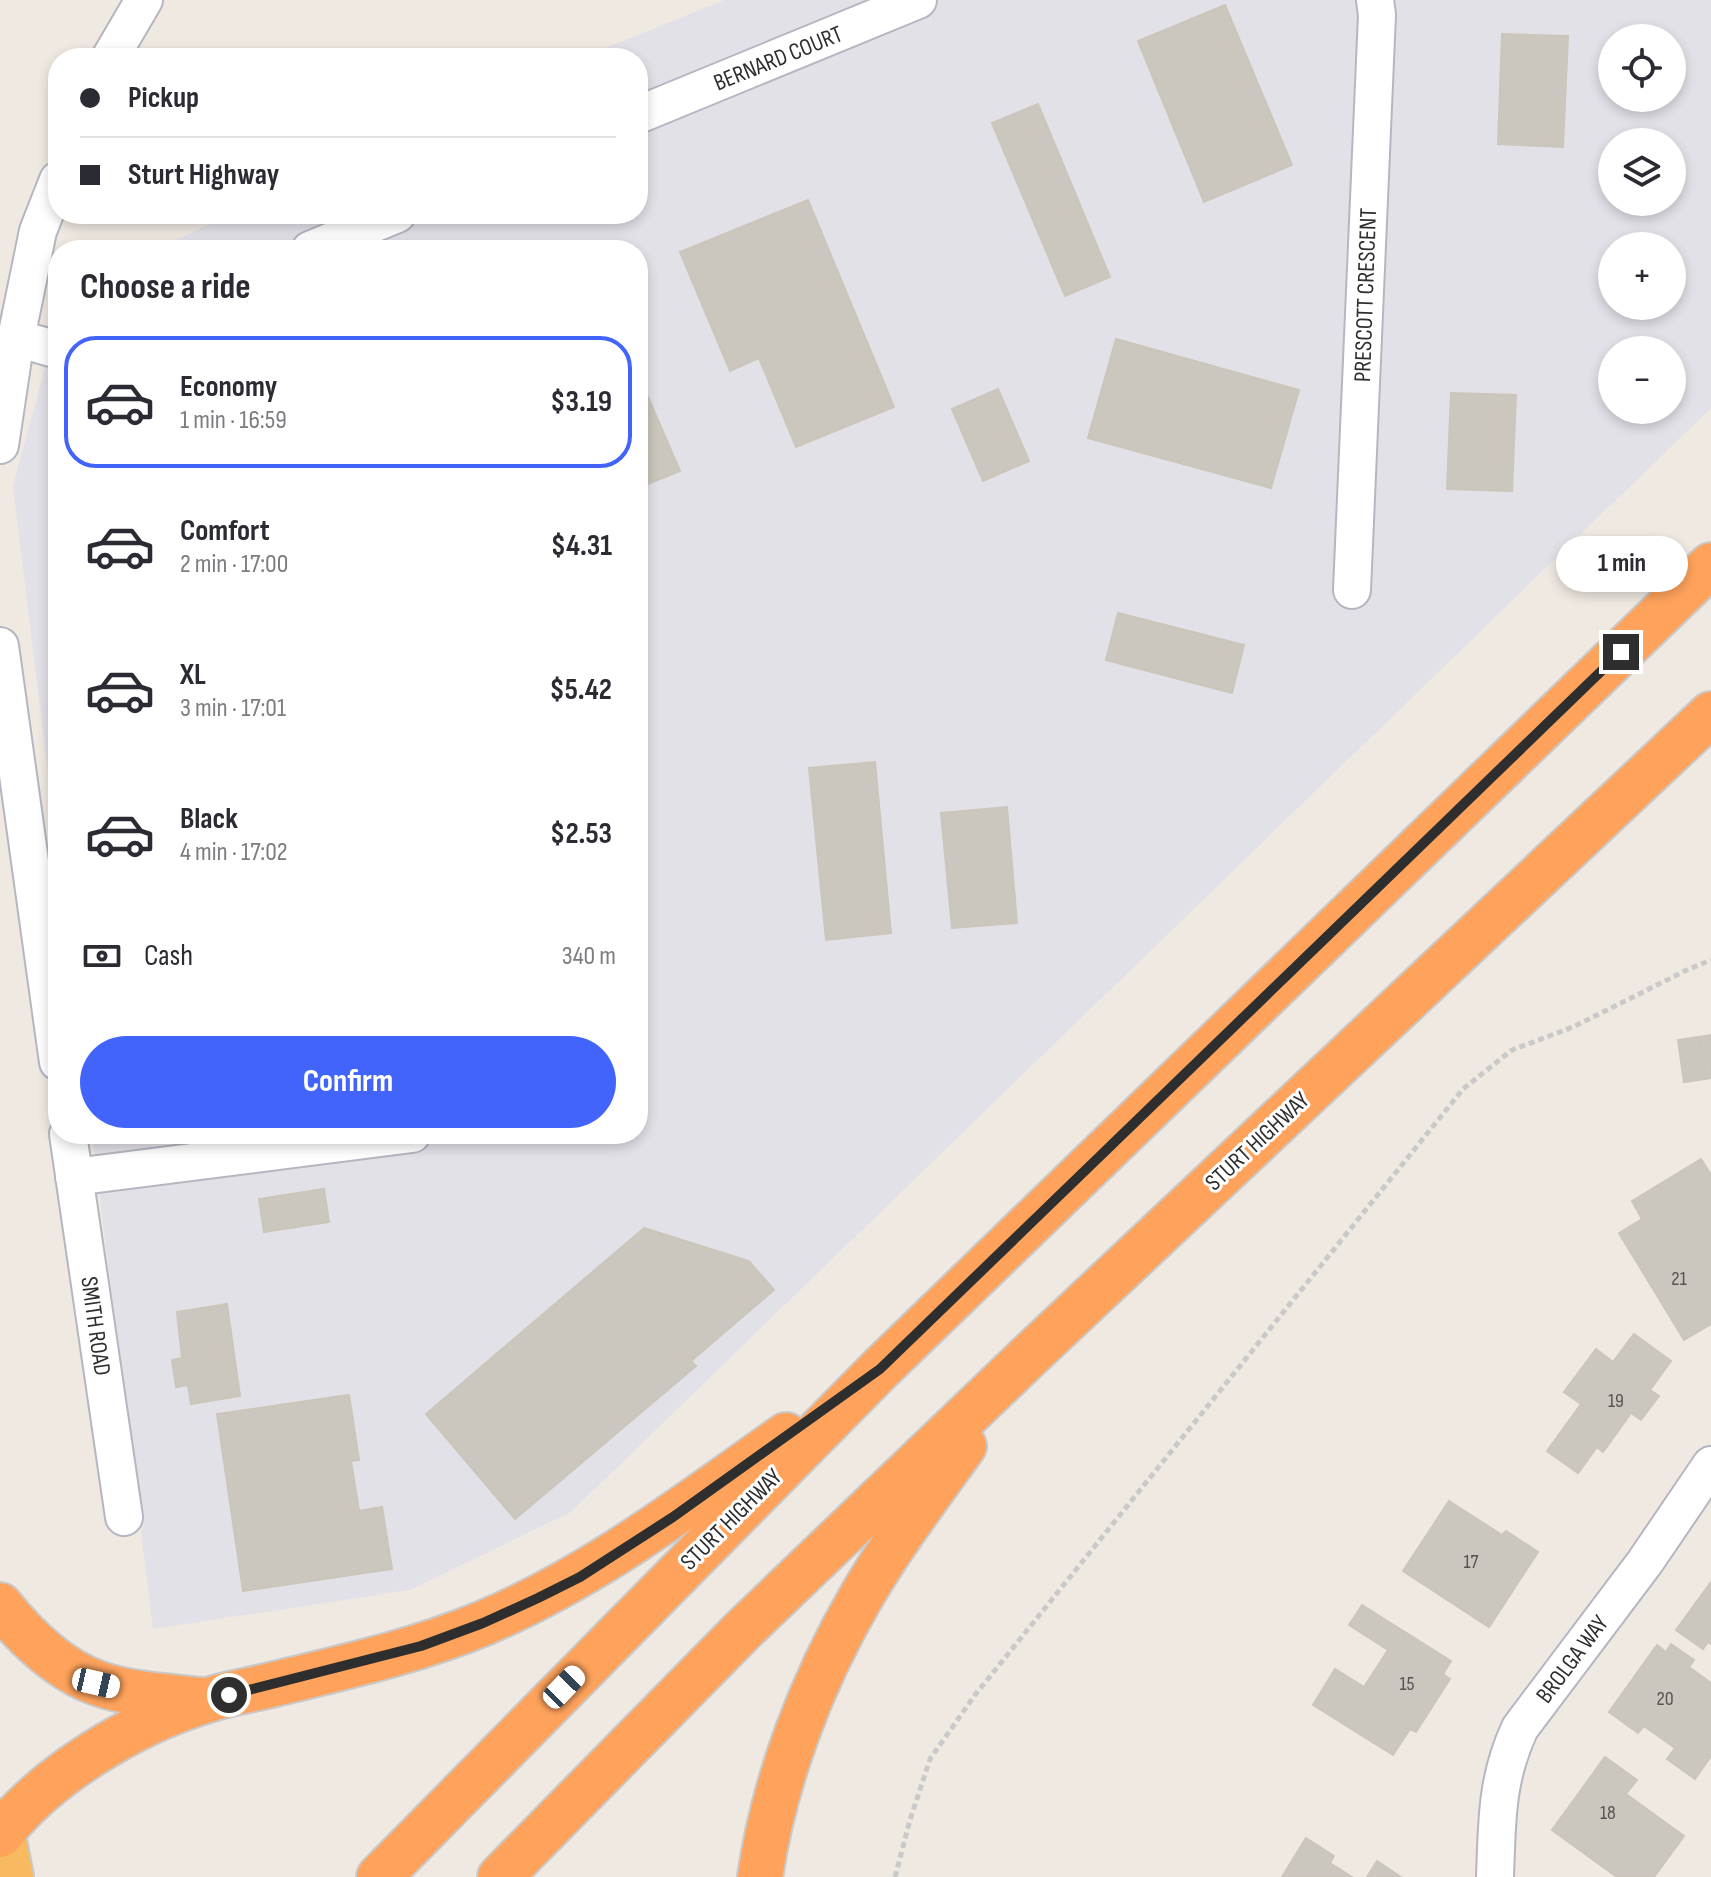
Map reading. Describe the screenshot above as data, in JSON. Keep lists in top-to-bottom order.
{
  "streets": {
    "highway": ["STURT HIGHWAY"],
    "street": [
      "BERNARD COURT",
      "PRESCOTT CRESCENT",
      "SMITH ROAD",
      "BROLGA WAY"
    ]
  },
  "house_numbers": [
    "21",
    "19",
    "17",
    "15",
    "20",
    "18"
  ],
  "page": {
    "map_buttons": ["+", "−"],
    "banner": ["Pickup", "Sturt Highway"],
    "heading": "Choose a ride",
    "list": [
      {
        "name": "Economy",
        "note": "1 min · 16:59",
        "value": "$3.19"
      },
      {
        "name": "Comfort",
        "note": "2 min · 17:00",
        "value": "$4.31"
      },
      {
        "name": "XL",
        "note": "3 min · 17:01",
        "value": "$5.42"
      },
      {
        "name": "Black",
        "note": "4 min · 17:02",
        "value": "$2.53"
      }
    ],
    "bubble": "1 min",
    "pay": ["Cash", "340 m"],
    "buttons": "Confirm"
  }
}
